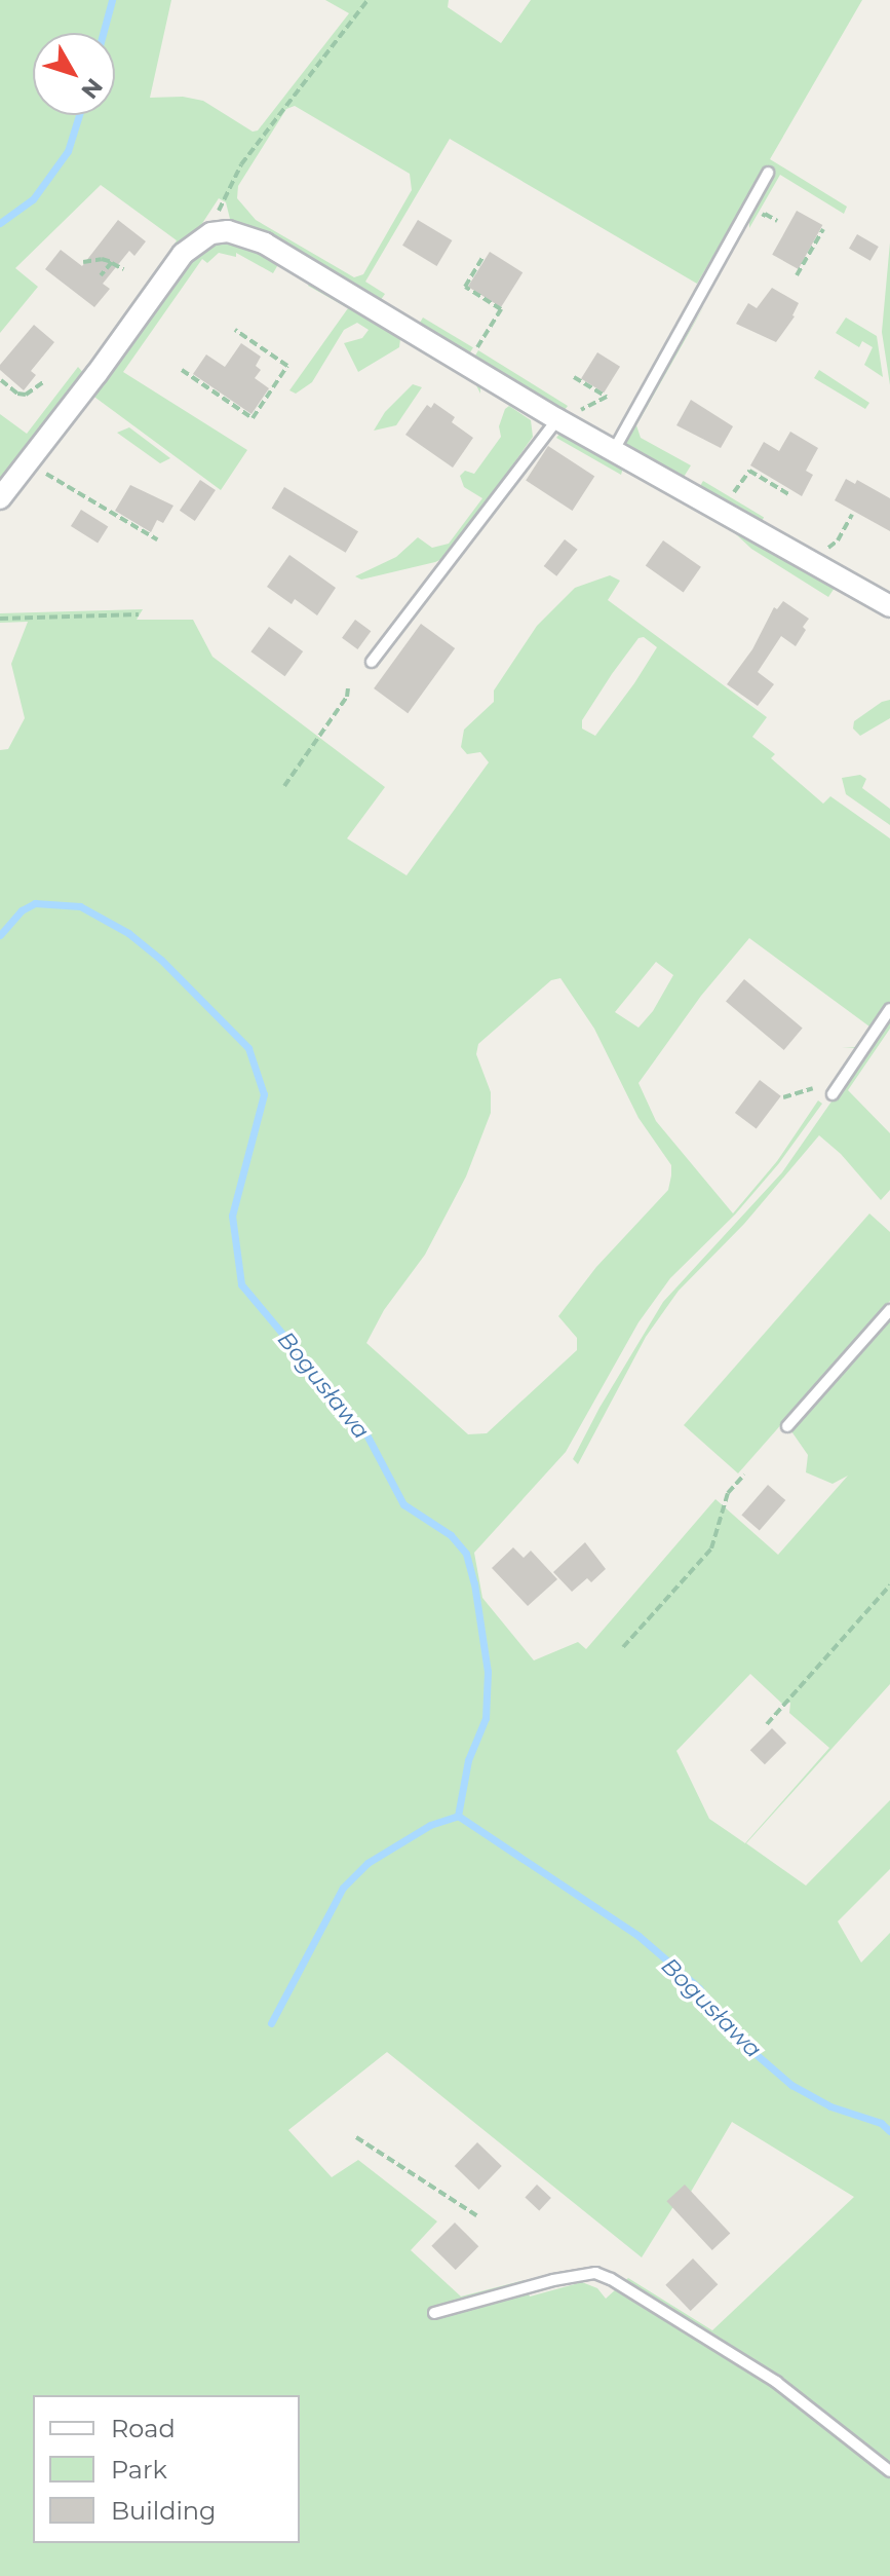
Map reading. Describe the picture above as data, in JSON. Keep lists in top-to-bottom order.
{
  "water": ["Bogusława"],
  "legend": ["Road", "Park", "Building"],
  "north": "bottom right"
}
